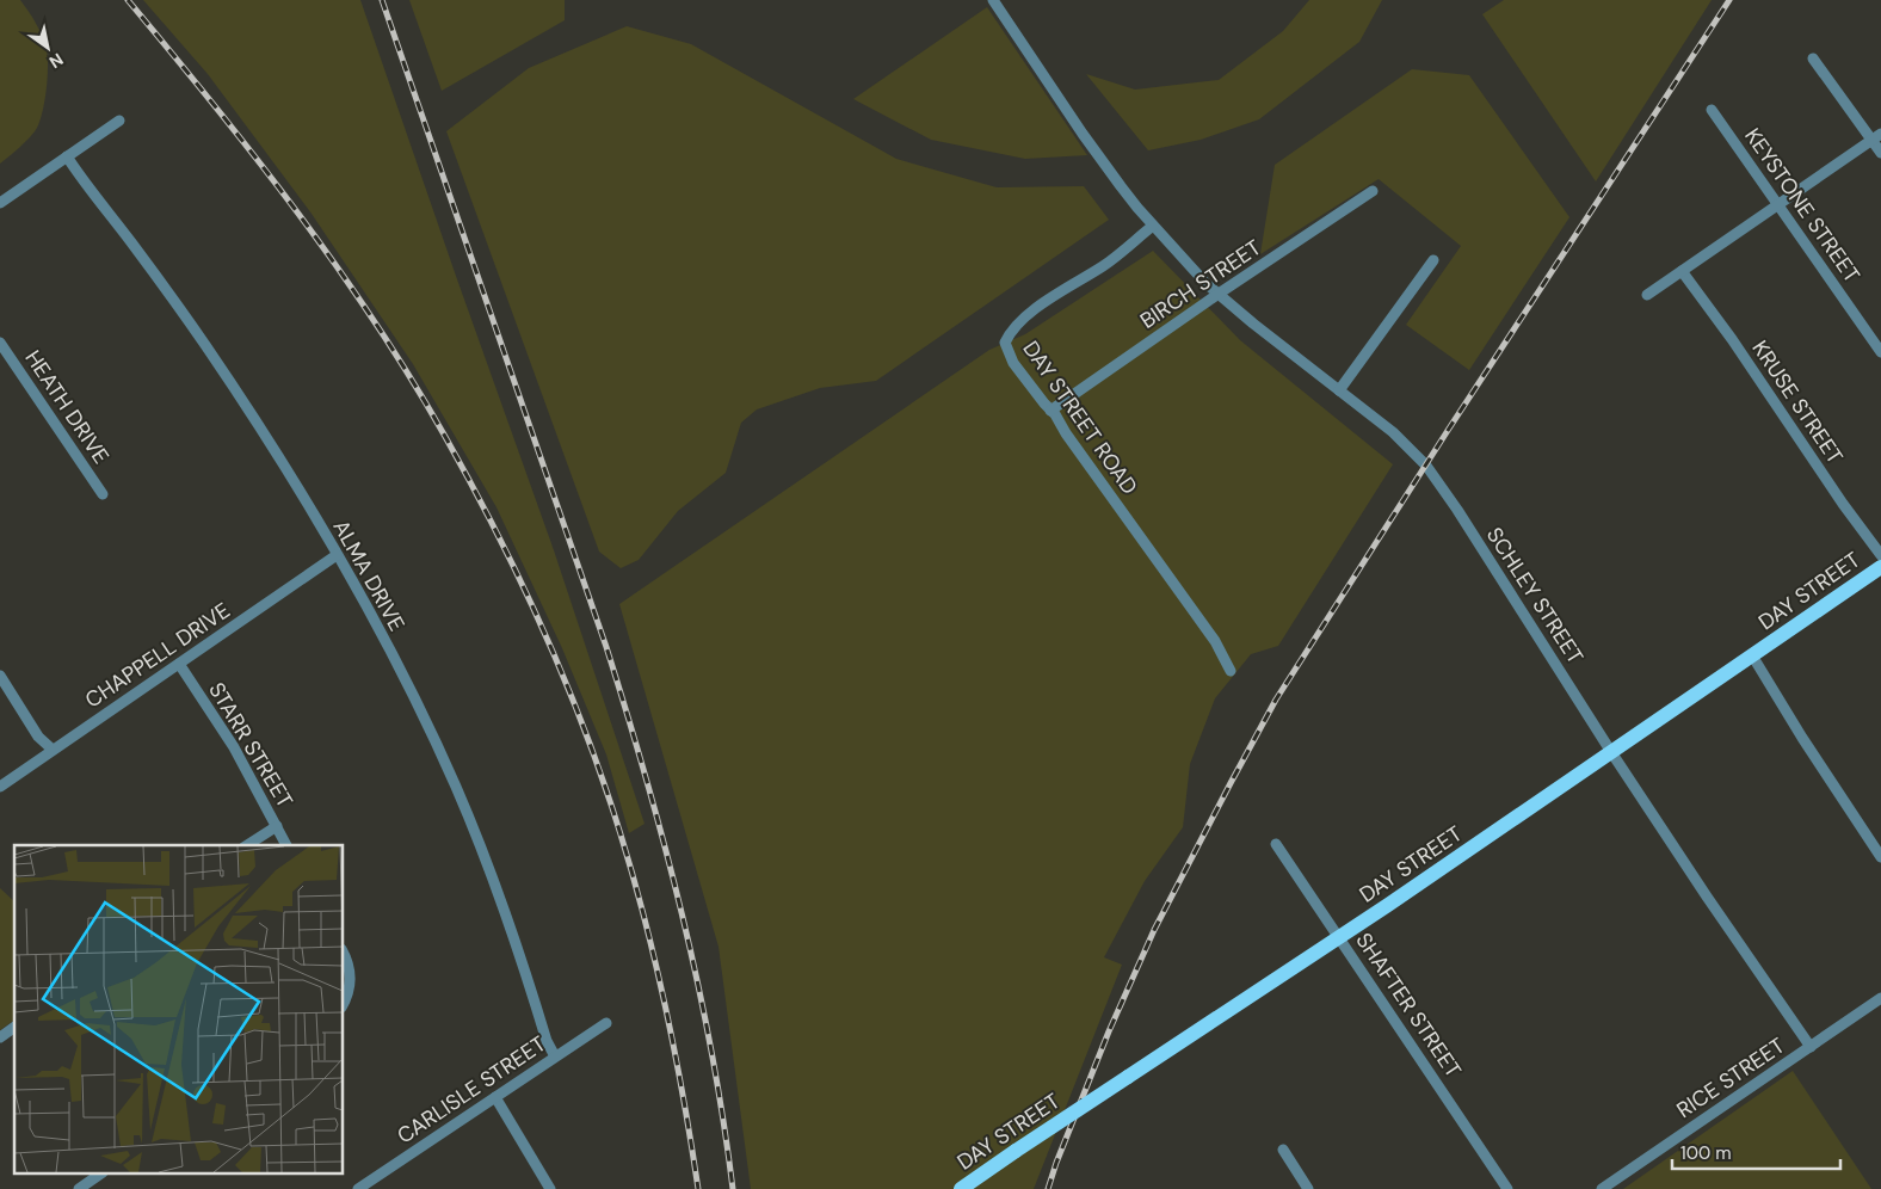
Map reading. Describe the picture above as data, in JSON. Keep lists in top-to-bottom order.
{
  "streets": {
    "main road": ["DAY STREET"],
    "street": [
      "KEYSTONE STREET",
      "BIRCH STREET",
      "KRUSE STREET",
      "HEATH DRIVE",
      "DAY STREET ROAD",
      "ALMA DRIVE",
      "SCHLEY STREET",
      "CHAPPELL DRIVE",
      "STARR STREET",
      "SHAFTER STREET",
      "RICE STREET",
      "CARLISLE STREET"
    ]
  },
  "crossings": [
    ["BIRCH STREET", "DAY STREET ROAD"],
    ["BIRCH STREET", "SCHLEY STREET"],
    ["DAY STREET ROAD", "SCHLEY STREET"],
    ["ALMA DRIVE", "CHAPPELL DRIVE"],
    ["ALMA DRIVE", "CARLISLE STREET"],
    ["DAY STREET", "SCHLEY STREET"],
    ["DAY STREET", "SHAFTER STREET"],
    ["SCHLEY STREET", "RICE STREET"],
    ["CHAPPELL DRIVE", "STARR STREET"]
  ],
  "scale_bar": "100 m",
  "north": "bottom right"
}
